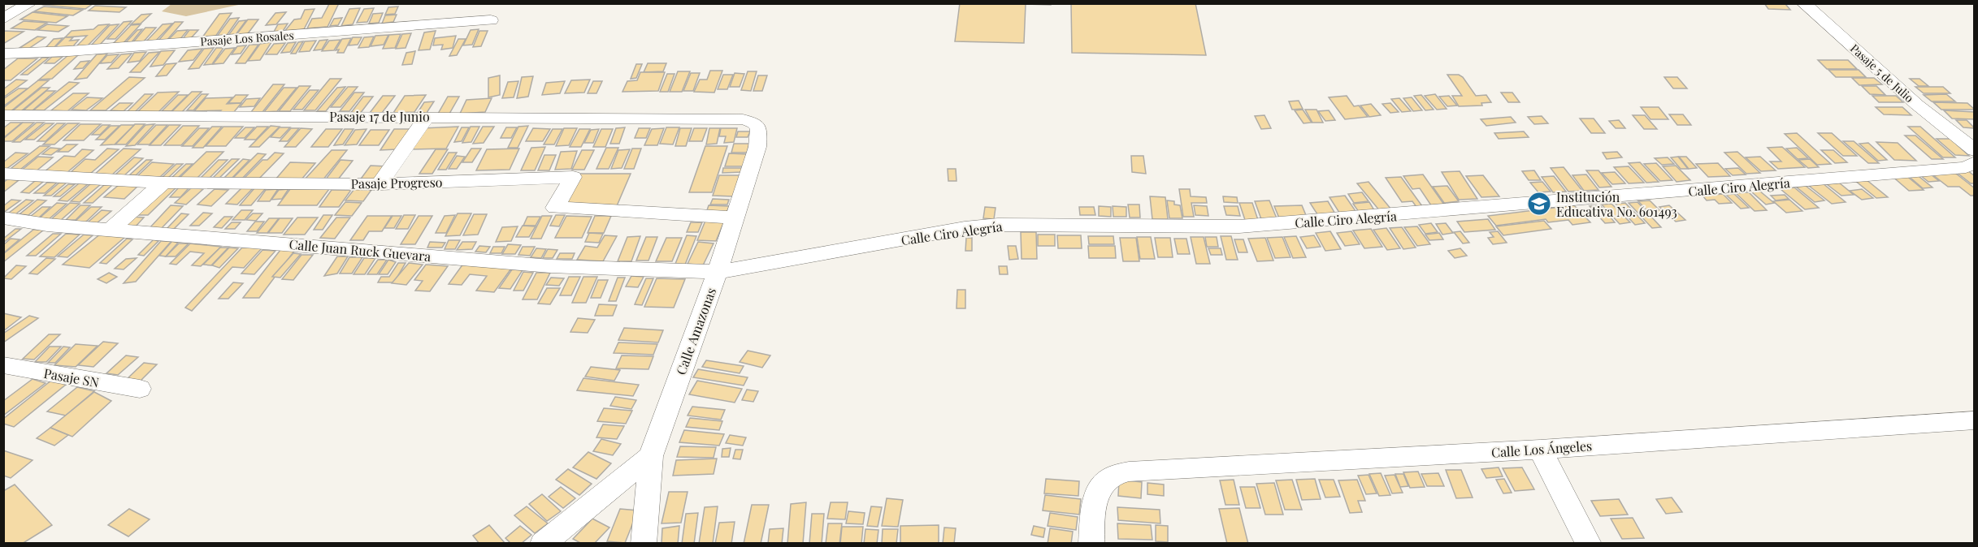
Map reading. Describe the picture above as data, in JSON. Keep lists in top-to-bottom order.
{
  "streets": {
    "street": [
      "Pasaje Los Rosales",
      "Pasaje 5 de Julio",
      "Pasaje 17 de Junio",
      "Pasaje Progreso",
      "Calle Ciro Alegría",
      "Calle Juan Ruck Guevara",
      "Calle Amazonas",
      "Pasaje SN",
      "Calle Los Ángeles"
    ]
  },
  "crossings": [
    ["Pasaje 17 de Junio", "Calle Amazonas"],
    ["Pasaje Progreso", "Calle Amazonas"],
    ["Calle Ciro Alegría", "Calle Juan Ruck Guevara"],
    ["Calle Ciro Alegría", "Calle Amazonas"],
    ["Calle Juan Ruck Guevara", "Calle Amazonas"]
  ],
  "places": {
    "school or university": ["Institución Educativa No. 601493"]
  }
}
